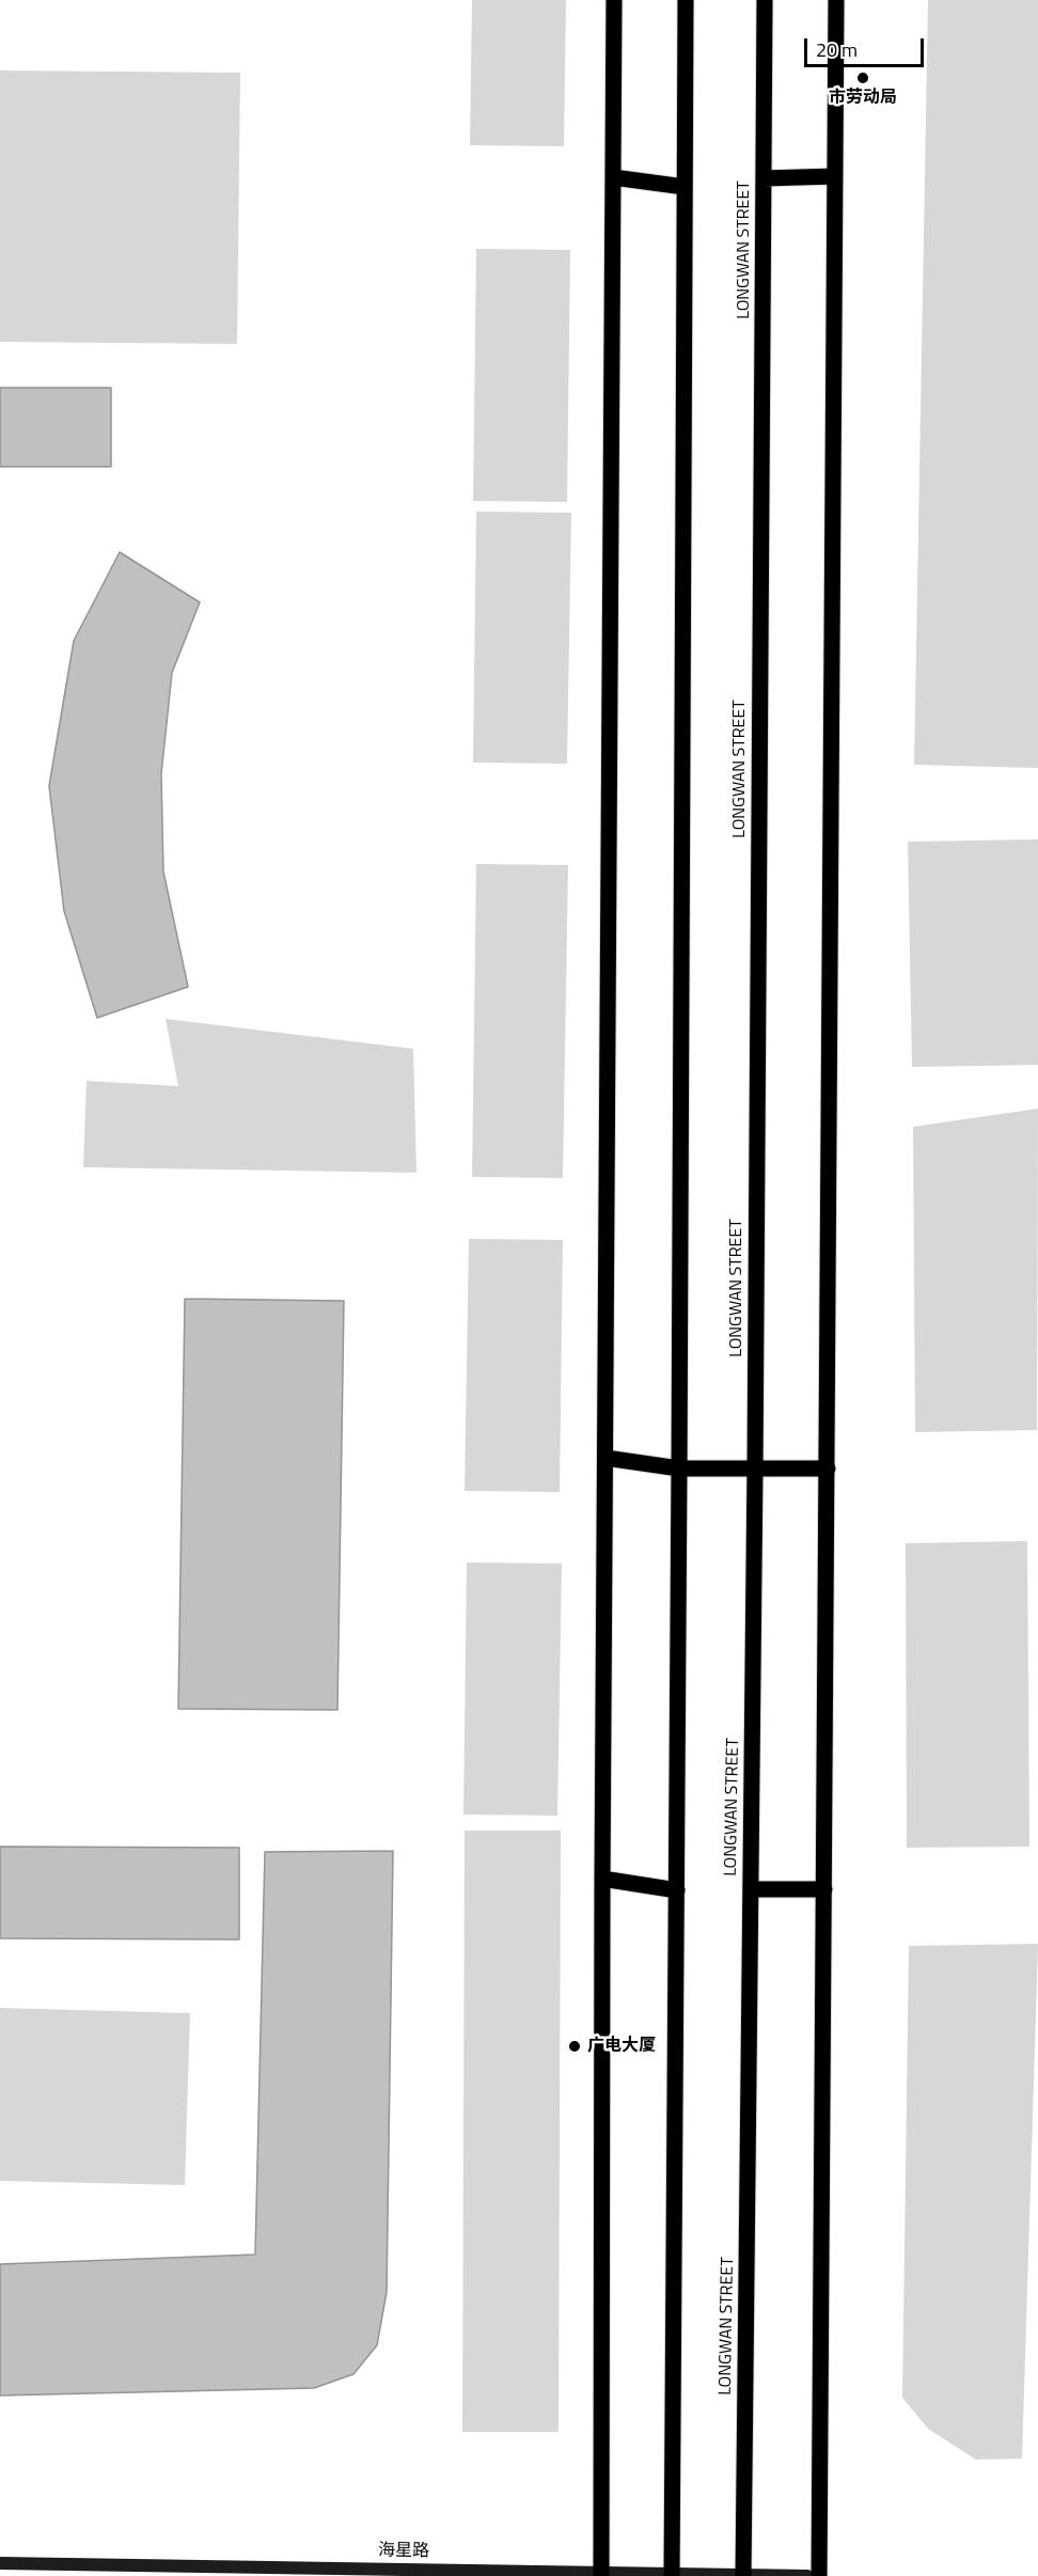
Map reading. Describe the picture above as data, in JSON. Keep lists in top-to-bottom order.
{
  "streets": {
    "main road": ["LONGWAN STREET", "海星路"]
  },
  "crossings": [
    ["LONGWAN STREET", "海星路"]
  ],
  "places": ["市劳动局", "广电大厦"],
  "scale_bar": "20 m"
}
